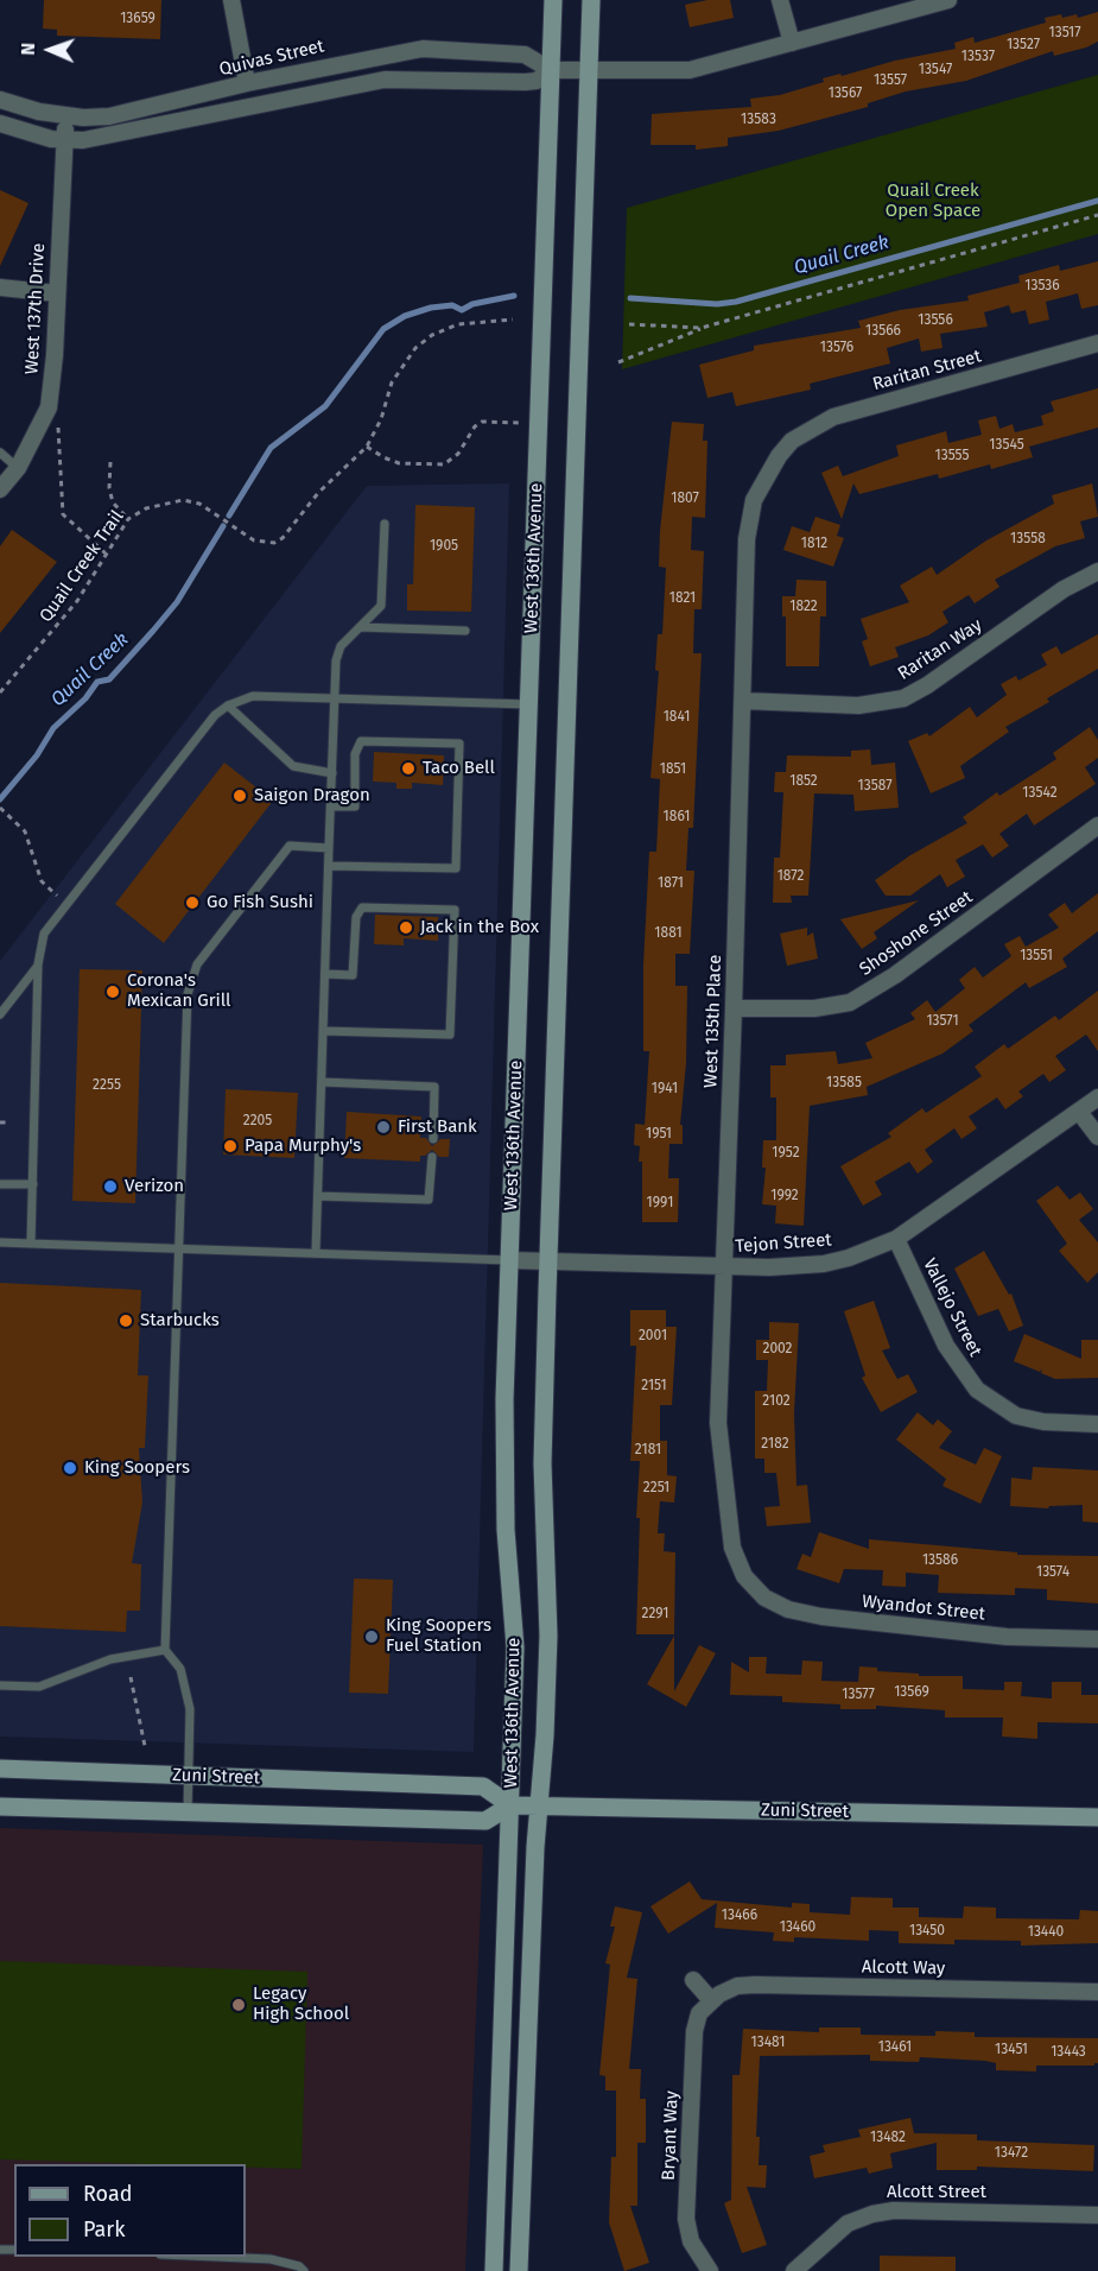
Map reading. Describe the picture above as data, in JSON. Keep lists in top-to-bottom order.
{
  "streets": {
    "main road": ["West 136th Avenue", "Zuni Street"],
    "street": [
      "Quivas Street",
      "West 137th Drive",
      "Raritan Street",
      "Raritan Way",
      "Shoshone Street",
      "West 135th Place",
      "Tejon Street",
      "Vallejo Street",
      "Wyandot Street",
      "Alcott Way",
      "Bryant Way",
      "Alcott Street"
    ],
    "path": ["Quail Creek Trail"]
  },
  "crossings": [
    ["Quivas Street", "West 137th Drive"],
    ["Quivas Street", "West 136th Avenue"],
    ["Raritan Street", "West 135th Place"],
    ["West 136th Avenue", "Tejon Street"],
    ["West 136th Avenue", "Zuni Street"],
    ["Raritan Way", "West 135th Place"],
    ["Shoshone Street", "West 135th Place"],
    ["West 135th Place", "Tejon Street"],
    ["West 135th Place", "Wyandot Street"],
    ["Tejon Street", "Vallejo Street"],
    ["Alcott Way", "Bryant Way"]
  ],
  "water": ["Quail Creek"],
  "parks": ["Quail Creek Open Space"],
  "places": [
    "Taco Bell",
    "Saigon Dragon",
    "Go Fish Sushi",
    "Jack in the Box",
    "Corona's Mexican Grill",
    "First Bank",
    "Papa Murphy's",
    "Verizon",
    "Starbucks",
    "King Soopers",
    "King Soopers Fuel Station",
    "Legacy High School"
  ],
  "house_numbers": [
    "13659",
    "13517",
    "13527",
    "13537",
    "13547",
    "13557",
    "13567",
    "13583",
    "13536",
    "13556",
    "13566",
    "13576",
    "13545",
    "13555",
    "1807",
    "13558",
    "1812",
    "1905",
    "1821",
    "1822",
    "1841",
    "1851",
    "1852",
    "13587",
    "13542",
    "1861",
    "1872",
    "1871",
    "1881",
    "13551",
    "13571",
    "13585",
    "2255",
    "1941",
    "2205",
    "1951",
    "1952",
    "1992",
    "1991",
    "2001",
    "2002",
    "2151",
    "2102",
    "2182",
    "2181",
    "2251",
    "13586",
    "13574",
    "2291",
    "13569",
    "13577",
    "13466",
    "13460",
    "13450",
    "13440",
    "13481",
    "13461",
    "13451",
    "13443",
    "13482",
    "13472"
  ],
  "legend": ["Road", "Park"],
  "north": "left"
}
